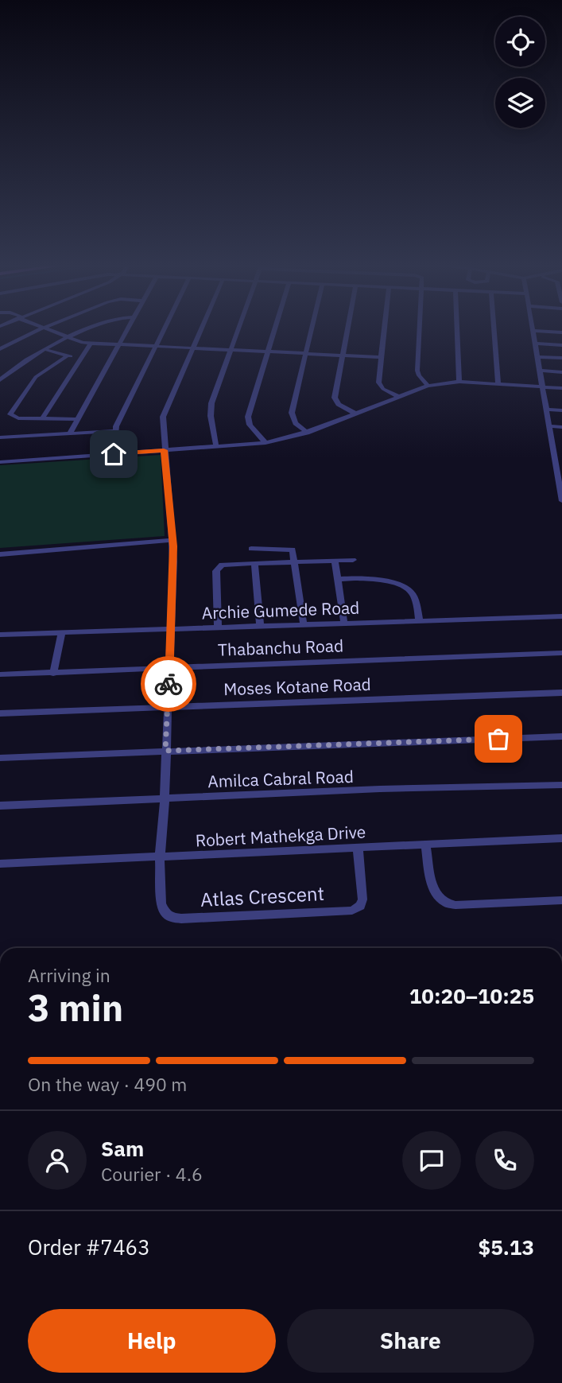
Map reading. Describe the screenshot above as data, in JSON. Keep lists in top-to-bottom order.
{
  "streets": {
    "street": [
      "Archie Gumede Road",
      "Thabanchu Road",
      "Moses Kotane Road",
      "Amilca Cabral Road",
      "Robert Mathekga Drive",
      "Atlas Crescent"
    ]
  },
  "crossings": [
    ["Robert Mathekga Drive", "Atlas Crescent"]
  ],
  "page": {
    "heading": ["3 min", "Arriving in", "10:20–10:25"],
    "panel": [
      "Sam",
      "Courier · 4.6",
      "Order #7463",
      "$5.13"
    ],
    "bar": "On the way · 490 m",
    "buttons": ["Help", "Share"]
  }
}
